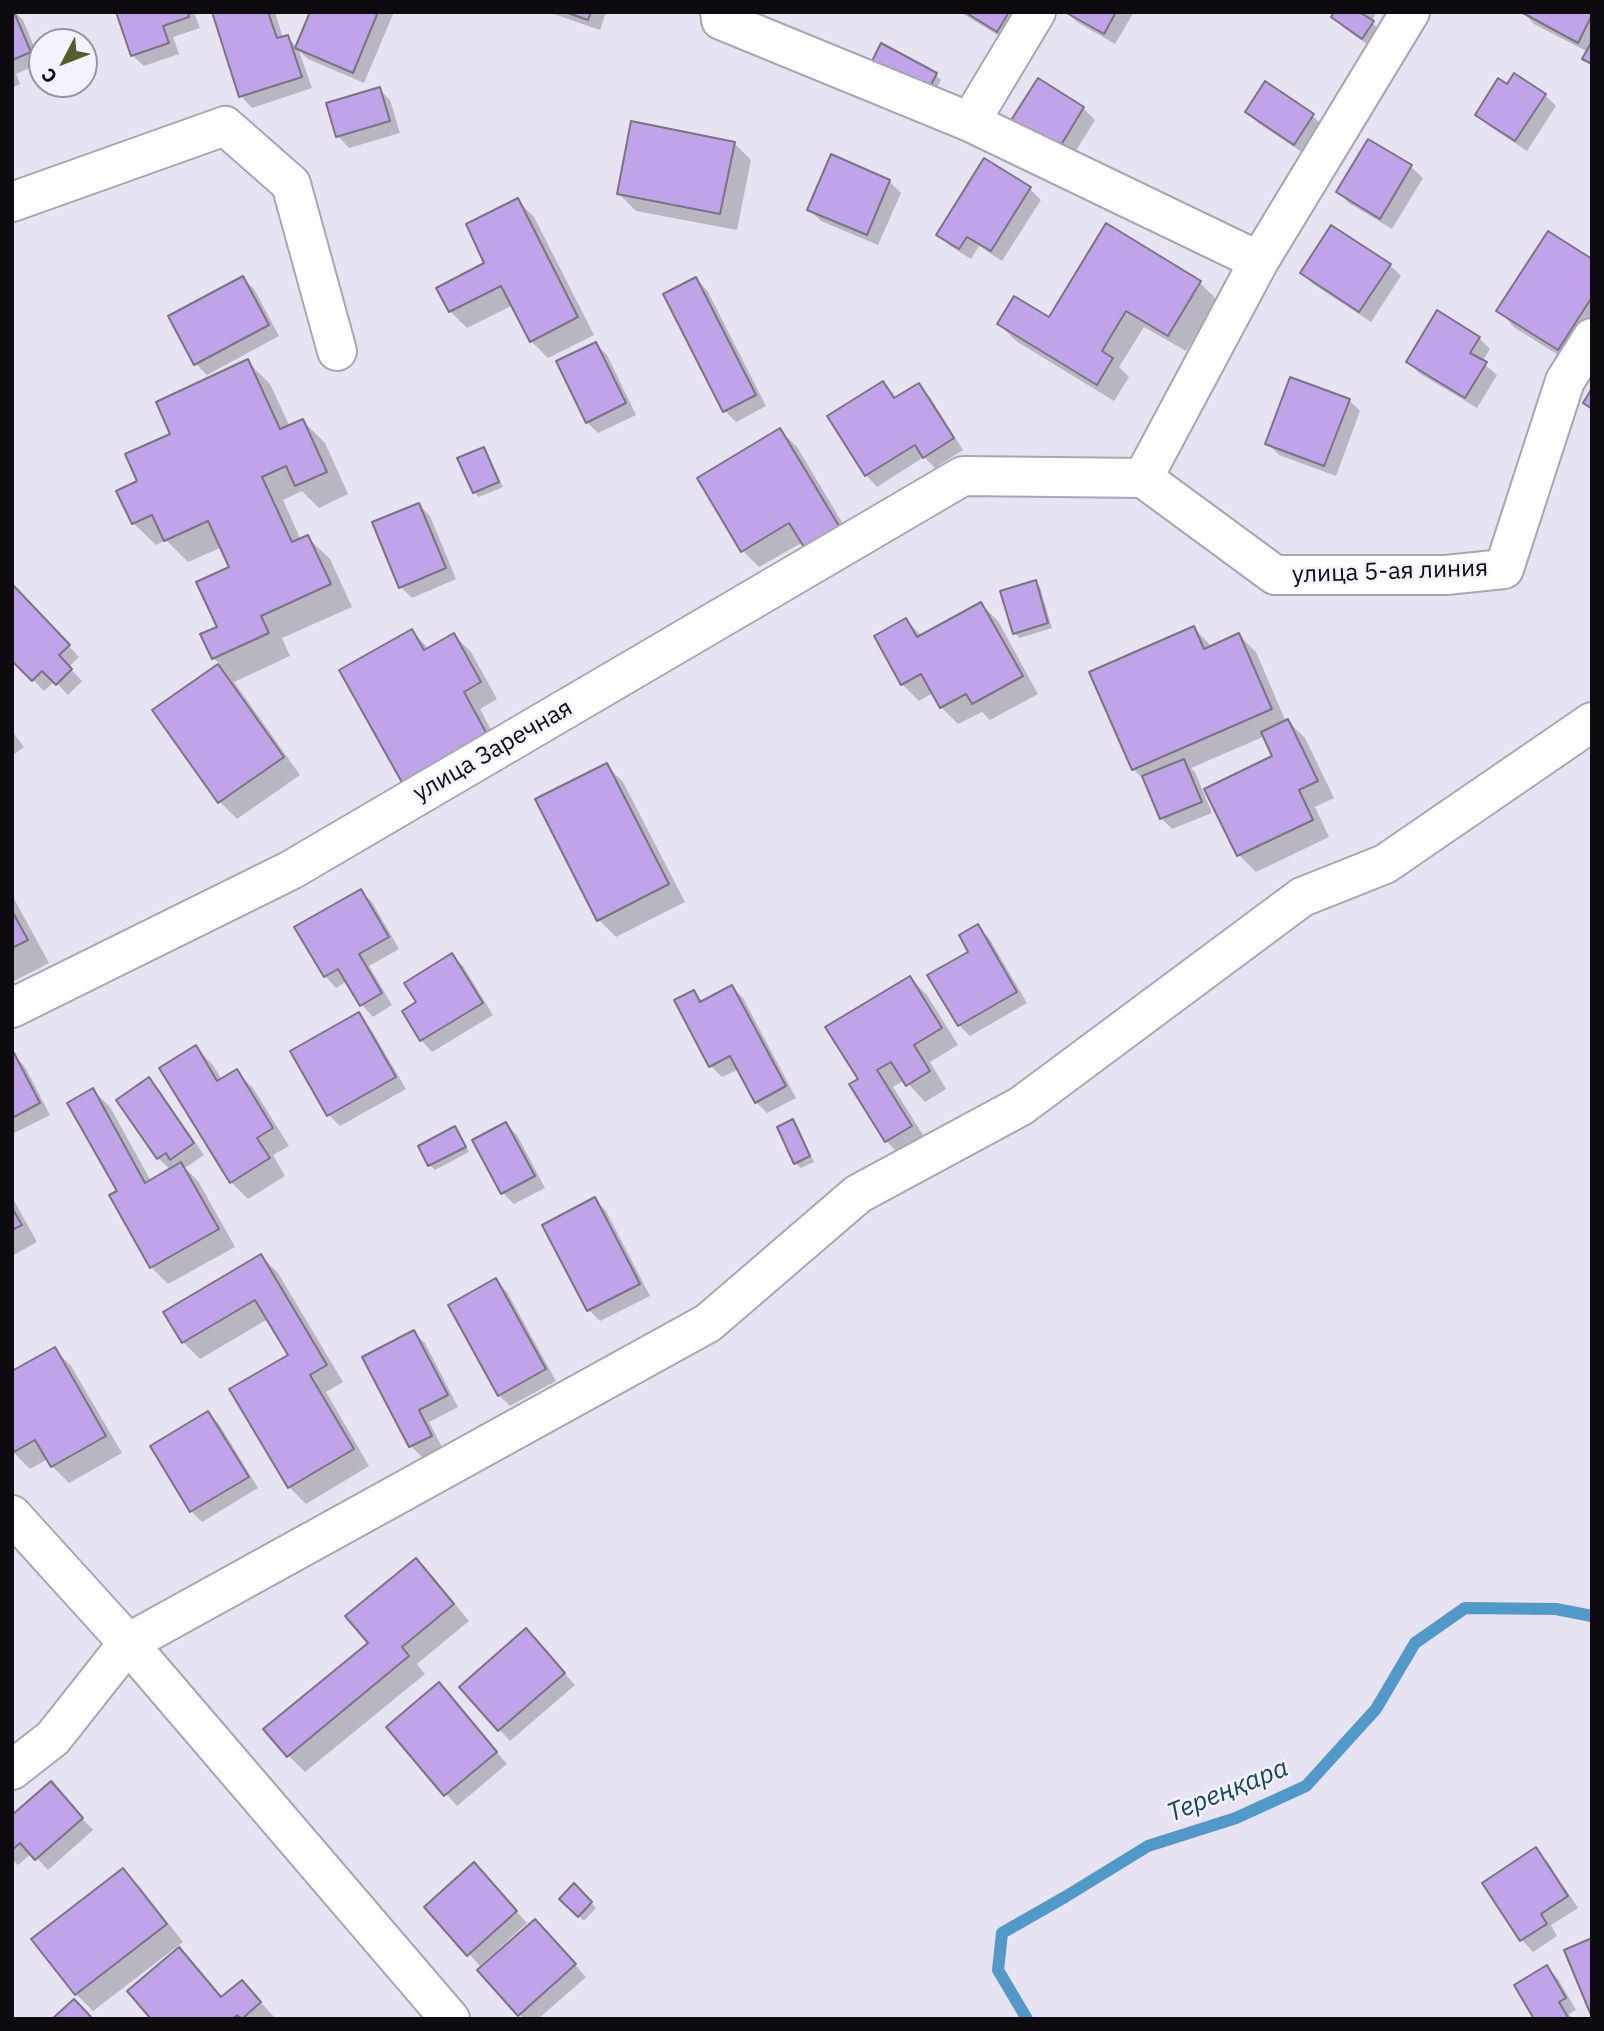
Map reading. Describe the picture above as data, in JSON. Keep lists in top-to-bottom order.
{
  "streets": {
    "street": ["улица 5-ая линия", "улица Заречная"]
  },
  "crossings": [
    ["улица 5-ая линия", "улица Заречная"]
  ],
  "water": ["Тереңқара"],
  "north": "bottom left"
}
